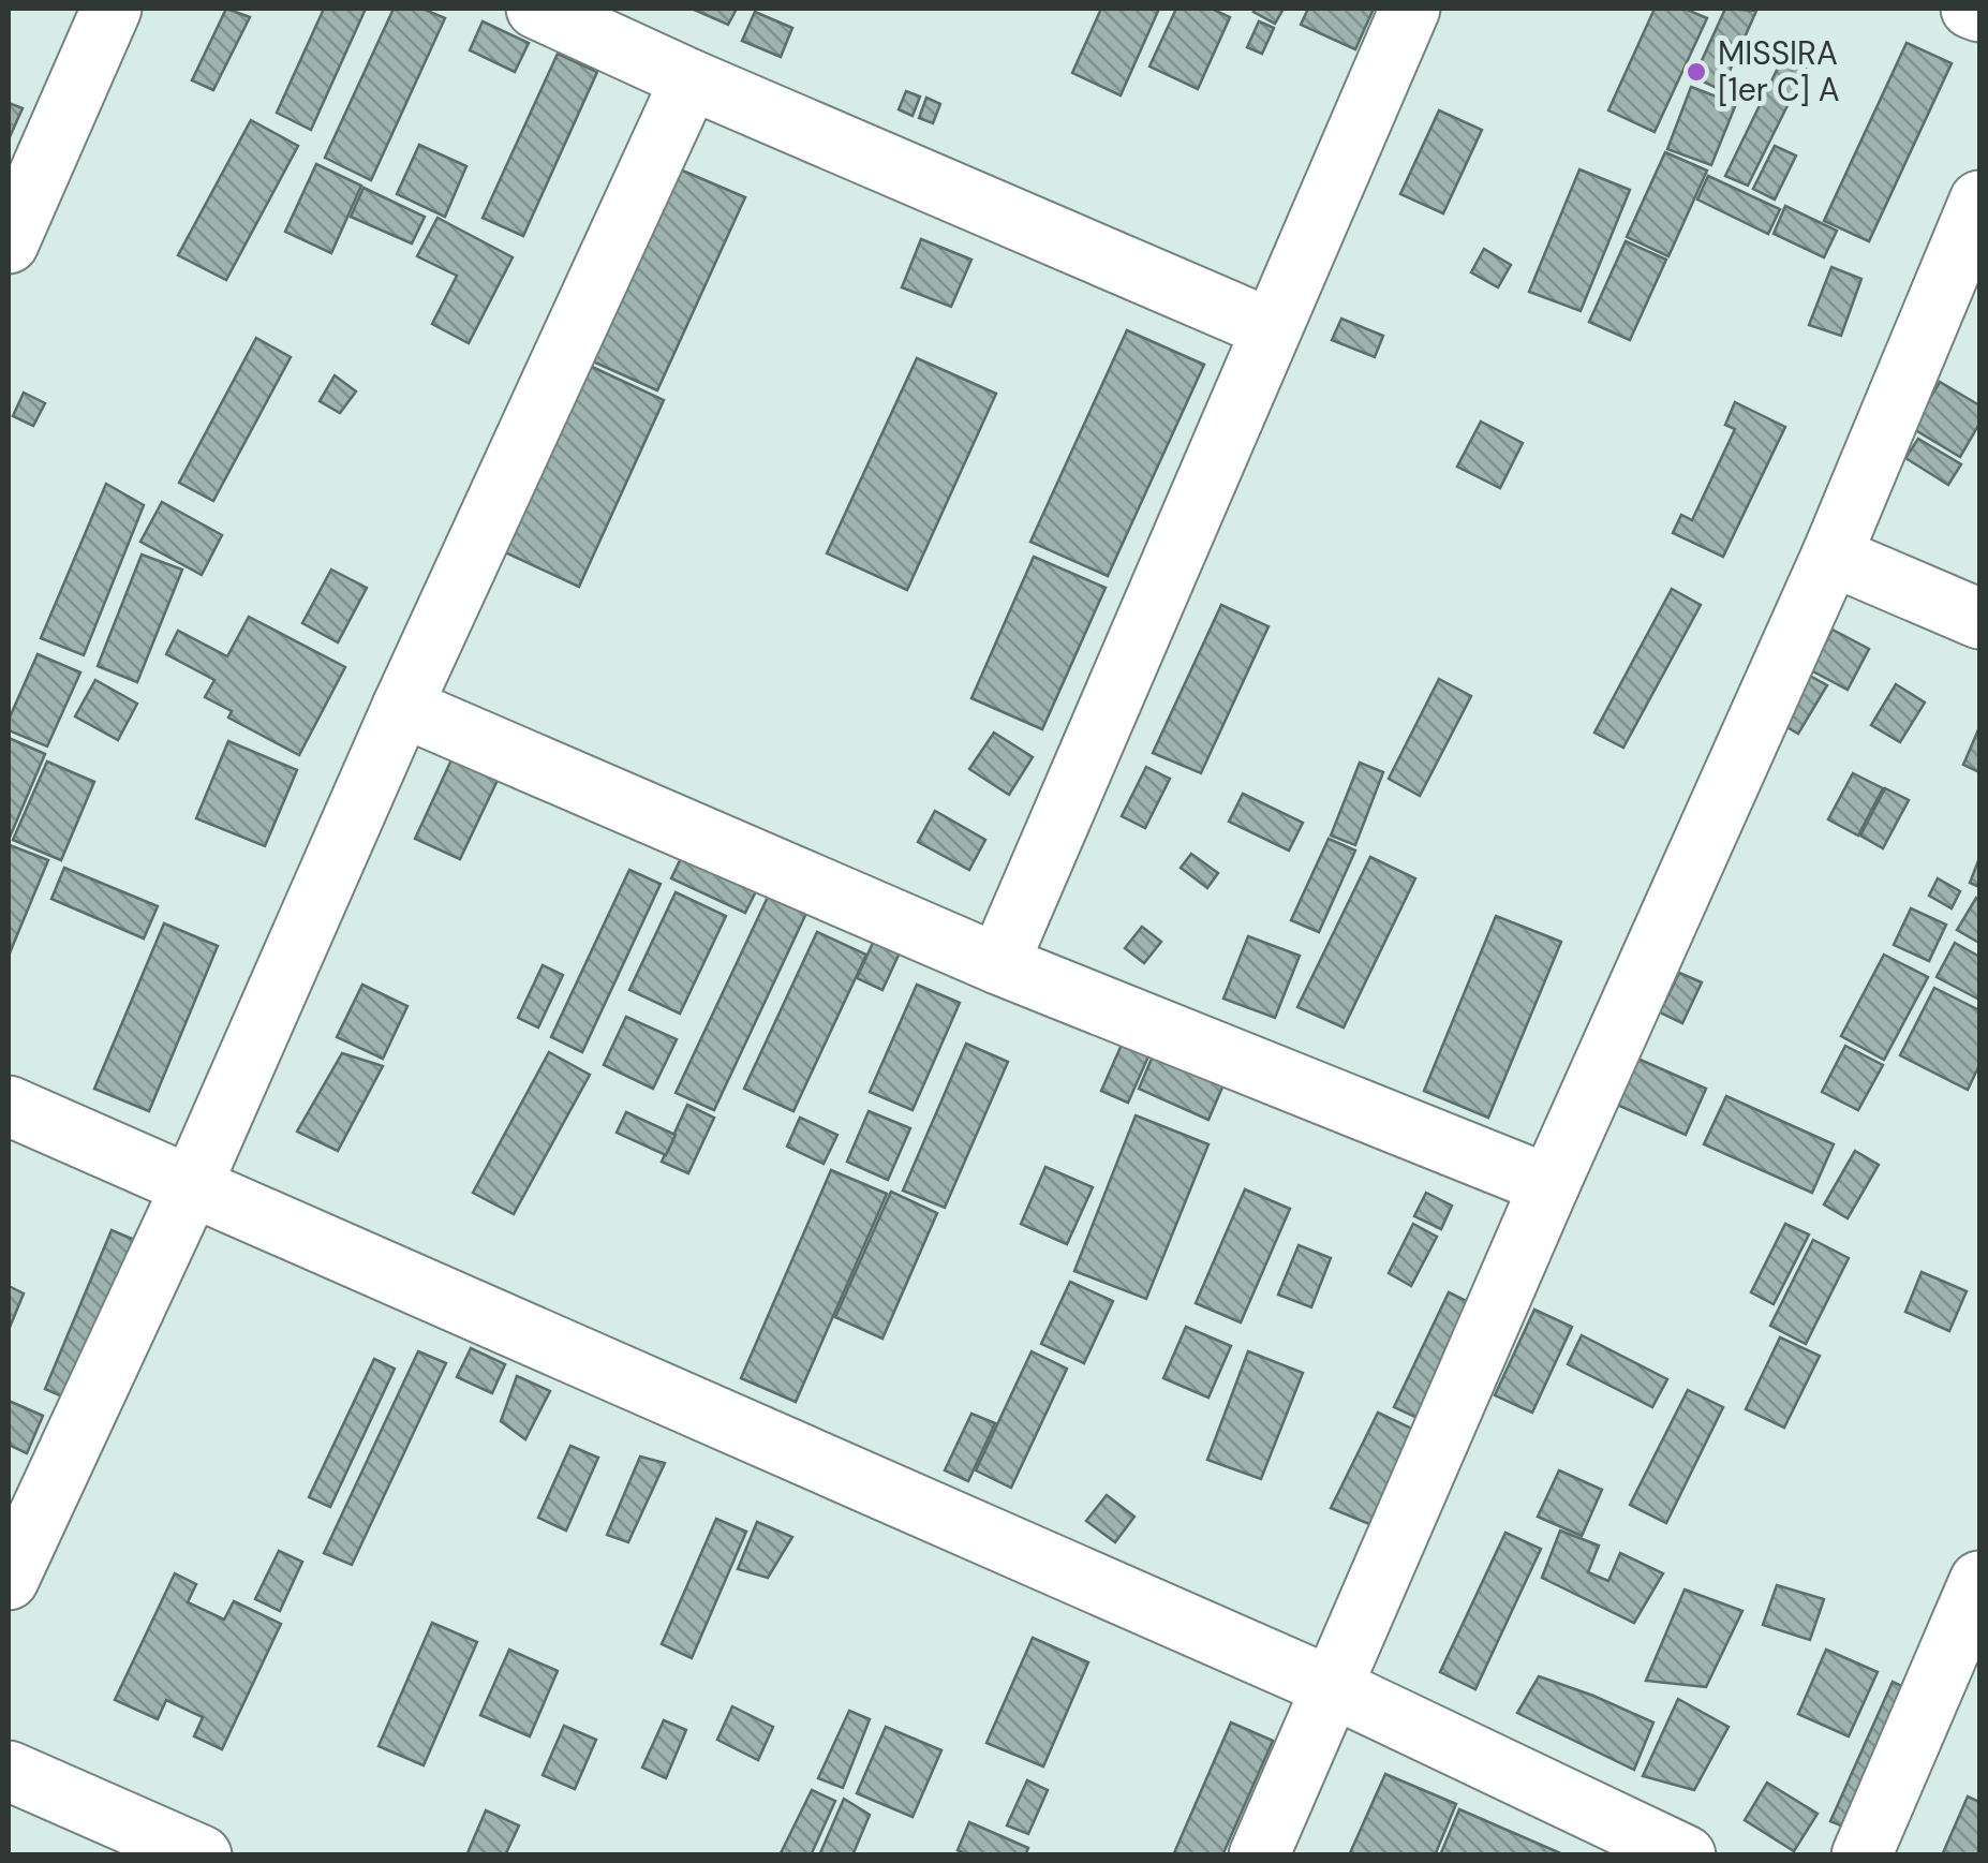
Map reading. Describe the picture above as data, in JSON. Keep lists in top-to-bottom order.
{
  "places": ["MISSIRA [1er C] A"]
}
